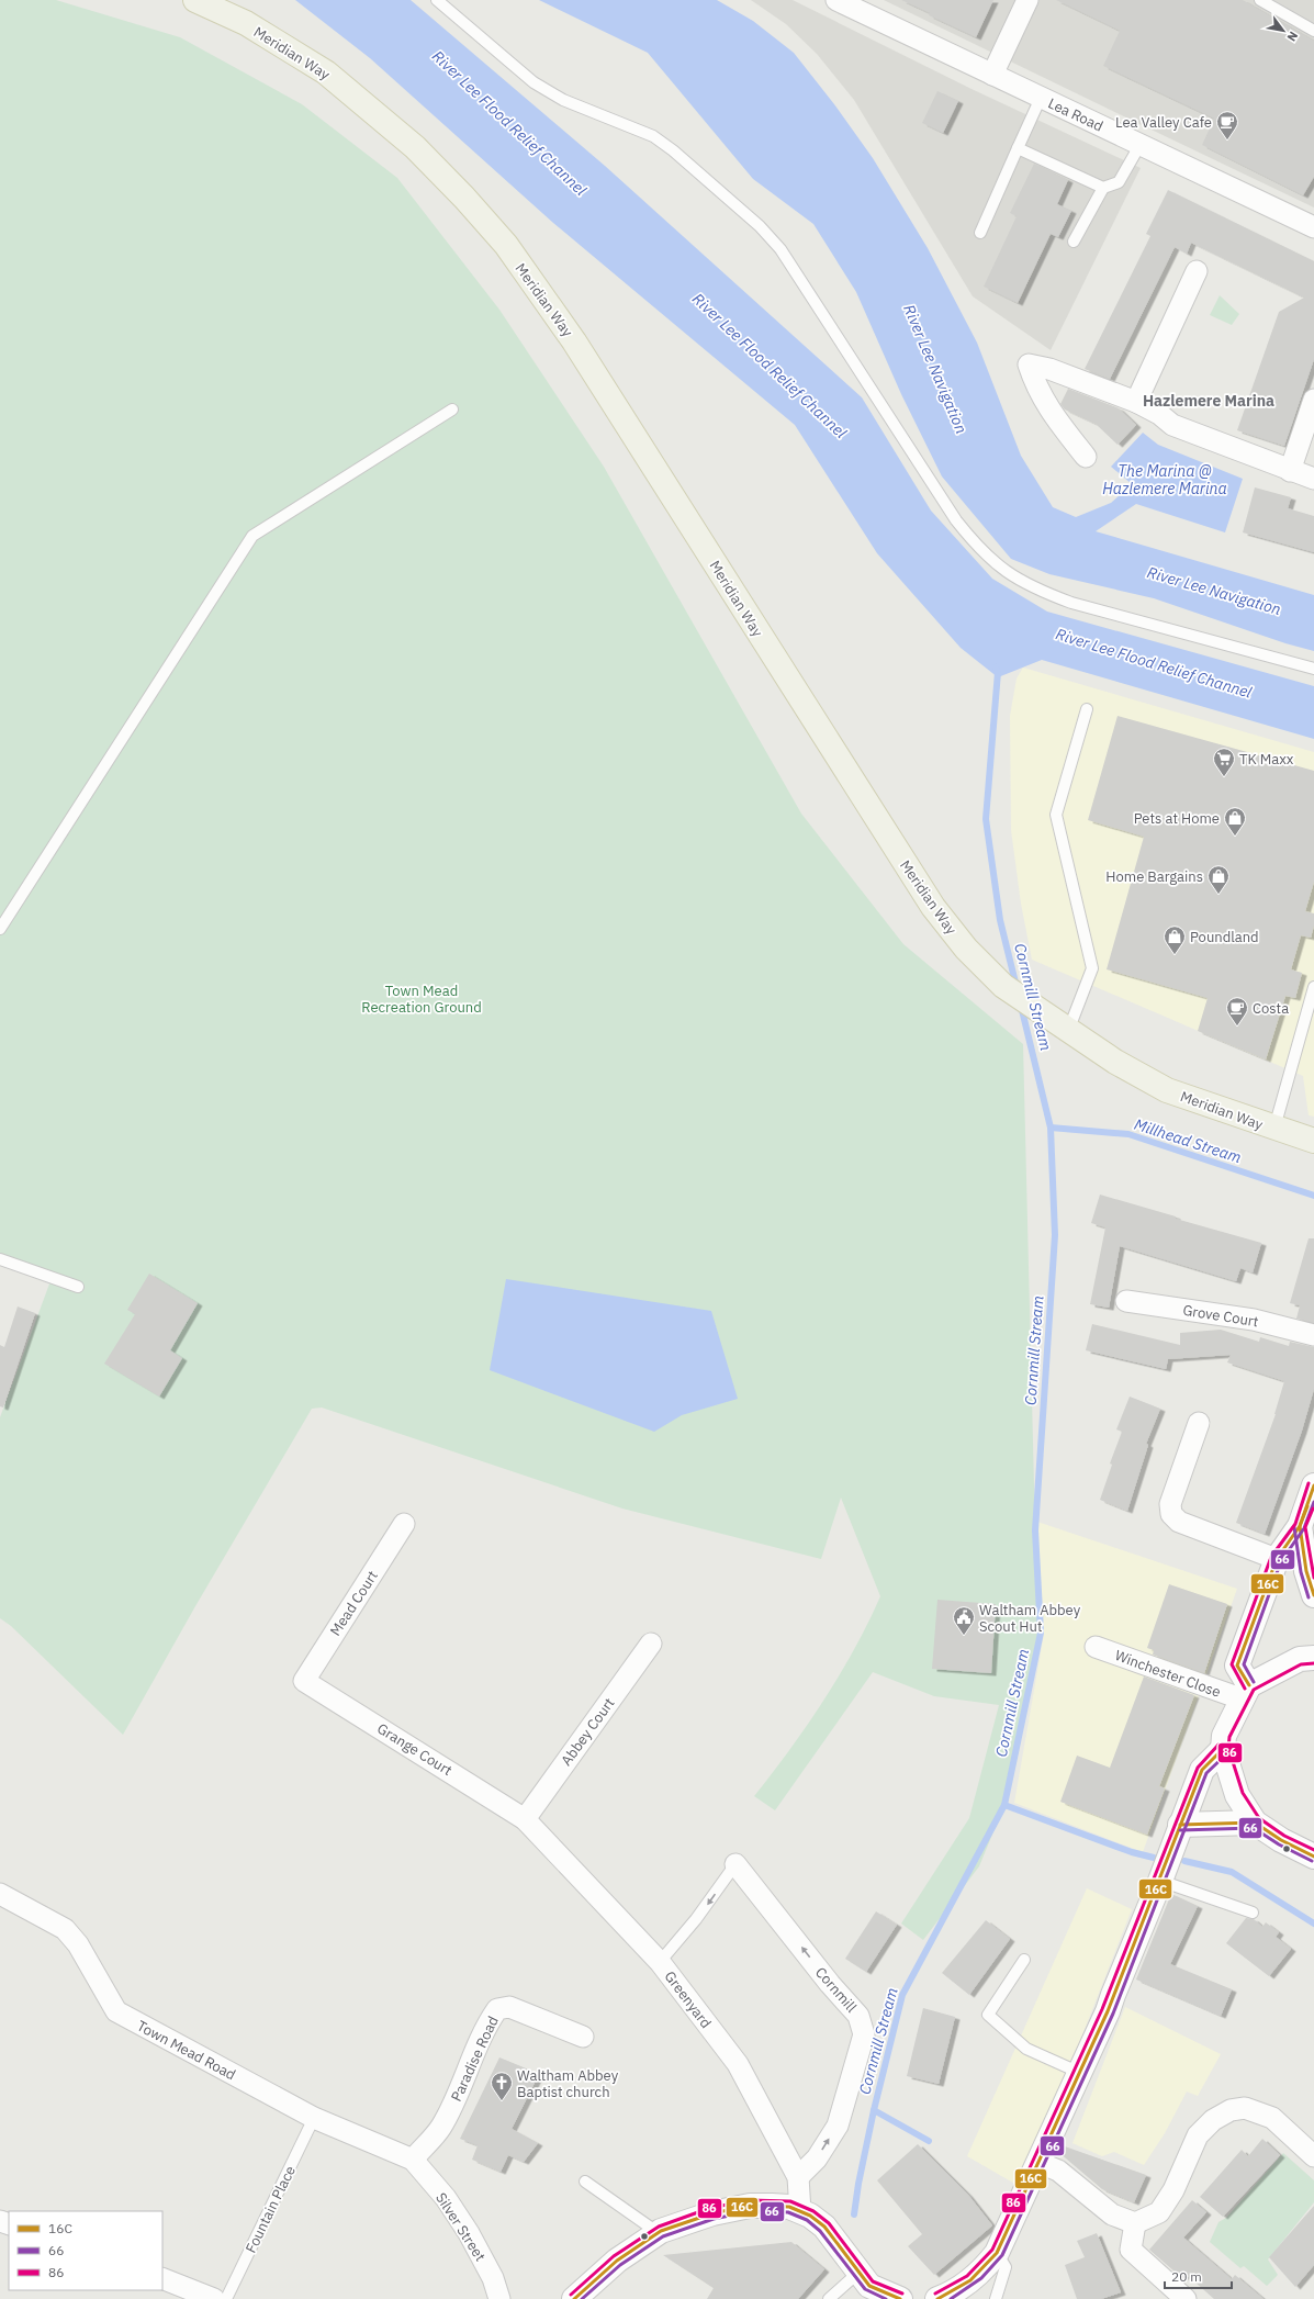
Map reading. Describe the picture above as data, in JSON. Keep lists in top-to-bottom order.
{
  "streets": {
    "main road": ["Meridian Way"],
    "street": [
      "Lea Road",
      "Grove Court",
      "Mead Court",
      "Winchester Close",
      "Abbey Court",
      "Grange Court",
      "Cornmill",
      "Greenyard",
      "Town Mead Road",
      "Paradise Road",
      "Silver Street"
    ],
    "lane": ["Fountain Place"]
  },
  "crossings": [
    ["Mead Court", "Grange Court"],
    ["Abbey Court", "Grange Court"],
    ["Abbey Court", "Greenyard"],
    ["Grange Court", "Greenyard"],
    ["Cornmill", "Greenyard"],
    ["Town Mead Road", "Paradise Road"],
    ["Town Mead Road", "Fountain Place"],
    ["Town Mead Road", "Silver Street"],
    ["Paradise Road", "Silver Street"]
  ],
  "one_way": ["Cornmill"],
  "districts": ["Hazlemere Marina"],
  "water": [
    "River Lee Flood Relief Channel",
    "River Lee Navigation",
    "The Marina @ Hazlemere Marina",
    "Cornmill Stream",
    "Millhead Stream"
  ],
  "parks": ["Town Mead Recreation Ground"],
  "places": {
    "cafe": ["Lea Valley Cafe", "Costa"],
    "supermarket": ["TK Maxx"],
    "shop": ["Pets at Home", "Home Bargains", "Poundland"],
    "public building": ["Waltham Abbey Scout Hut"],
    "church": ["Waltham Abbey Baptist church"]
  },
  "lines": ["transit line 86", "transit line 16C", "transit line 66"],
  "legend": ["16C", "66", "86"],
  "scale_bar": "20 m",
  "north": "bottom right"
}
